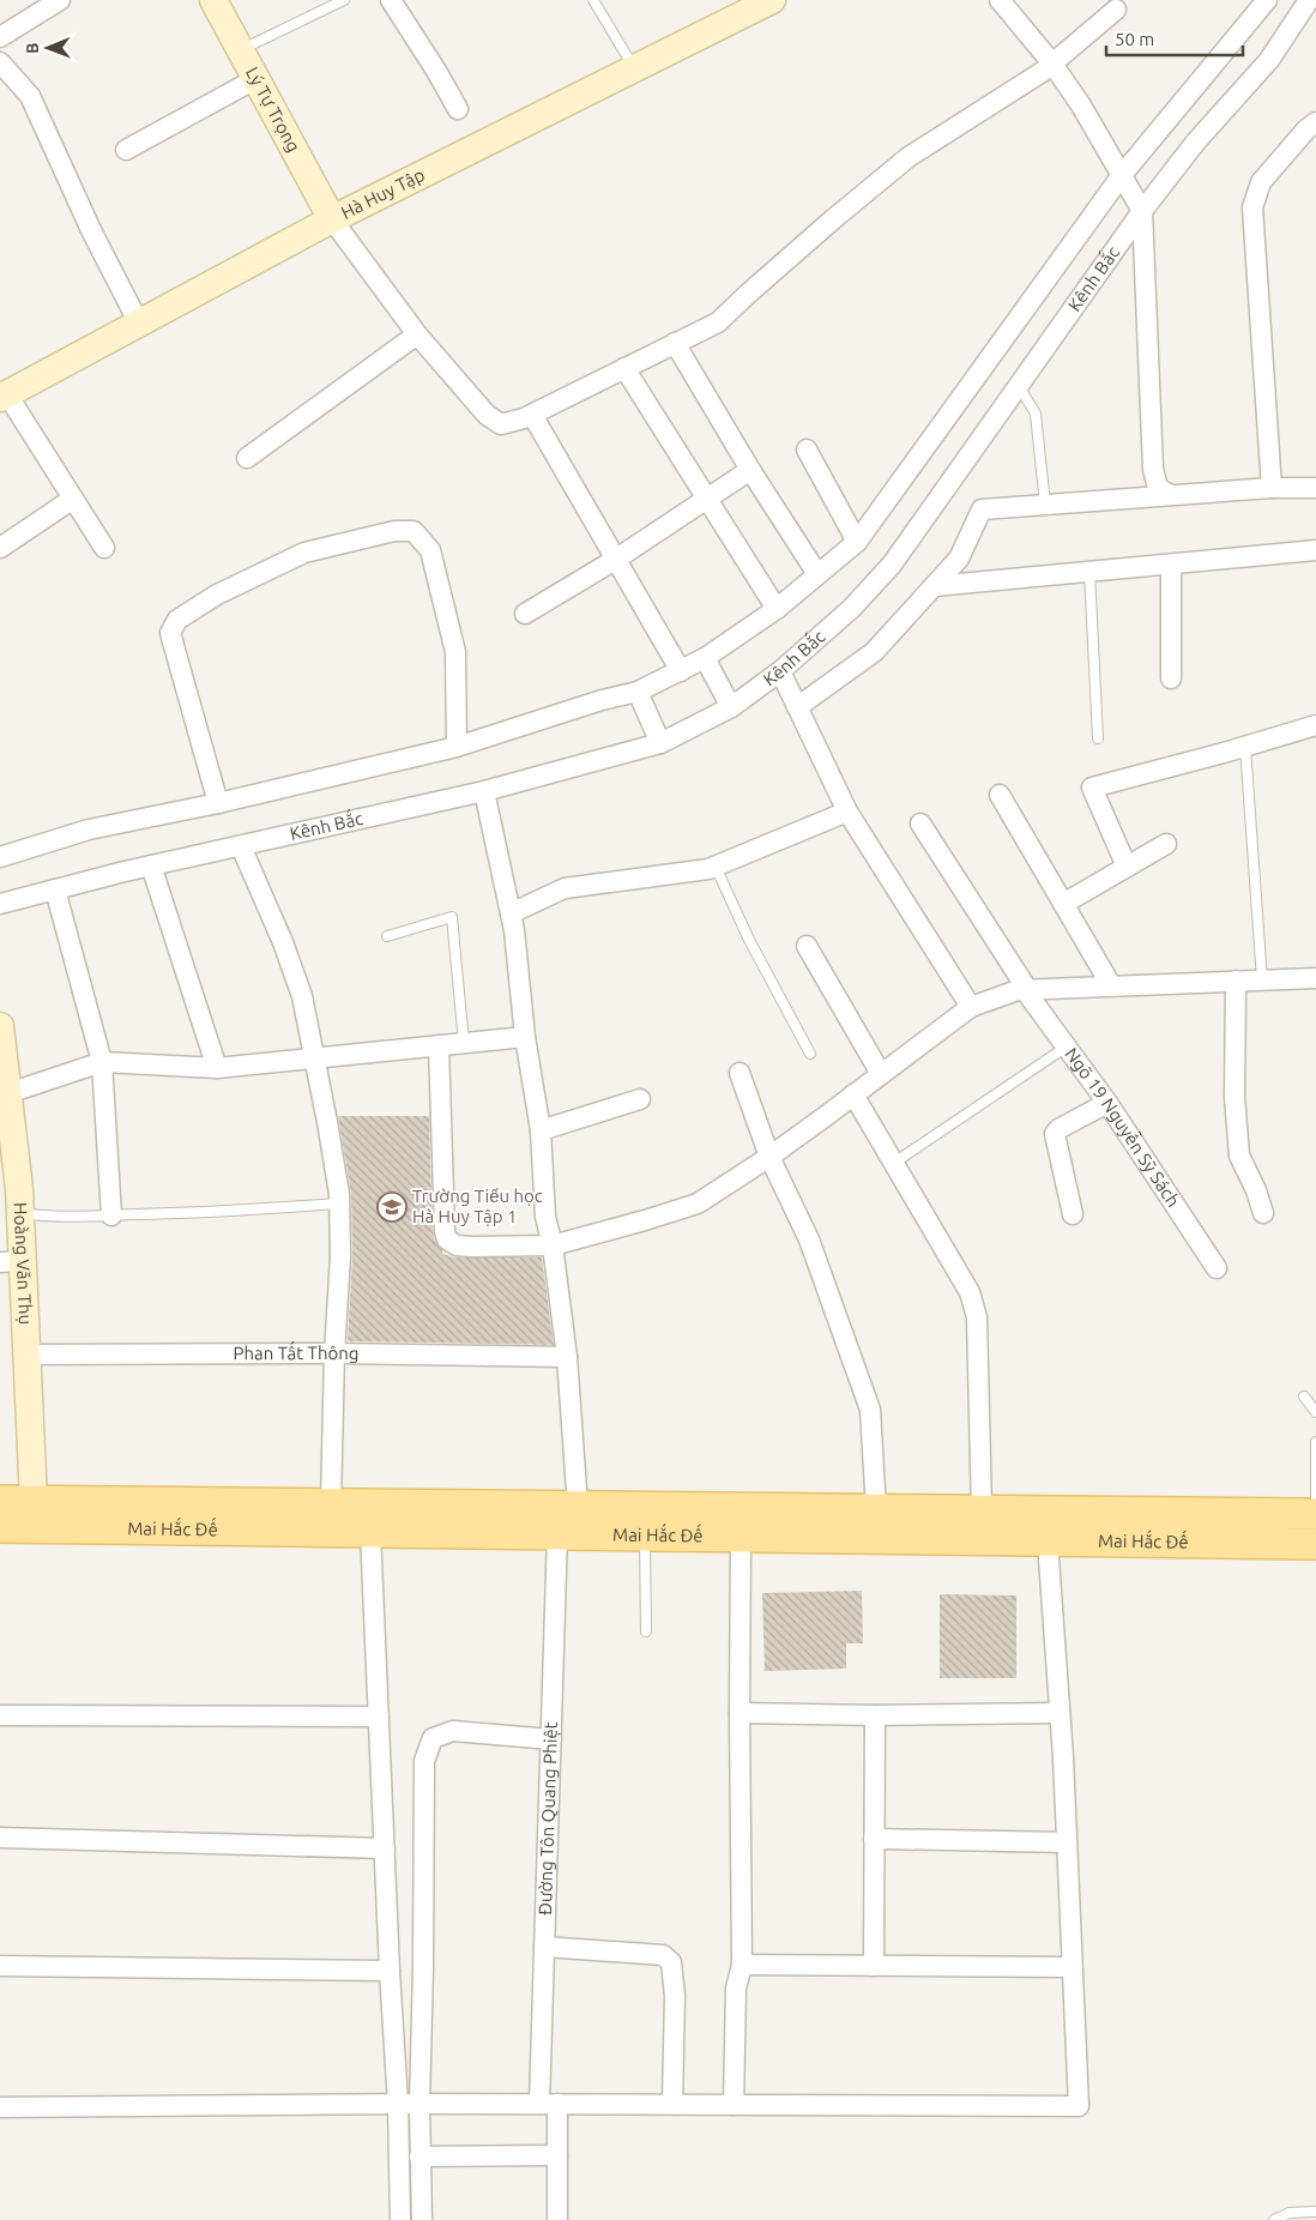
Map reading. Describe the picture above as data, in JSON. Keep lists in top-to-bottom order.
{
  "streets": {
    "main road": [
      "Lý Tự Trọng",
      "Hà Huy Tập",
      "Hoàng Văn Thụ",
      "Mai Hắc Đế"
    ],
    "street": [
      "Kênh Bắc",
      "Ngõ 19 Nguyễn Sỹ Sách",
      "Phan Tất Thông",
      "Đường Tôn Quang Phiệt"
    ]
  },
  "crossings": [
    ["Lý Tự Trọng", "Hà Huy Tập"],
    ["Hoàng Văn Thụ", "Phan Tất Thông"],
    ["Hoàng Văn Thụ", "Mai Hắc Đế"],
    ["Mai Hắc Đế", "Đường Tôn Quang Phiệt"]
  ],
  "places": {
    "school or university": ["Trường Tiểu học Hà Huy Tập 1"]
  },
  "scale_bar": "50 m",
  "north": "left"
}
